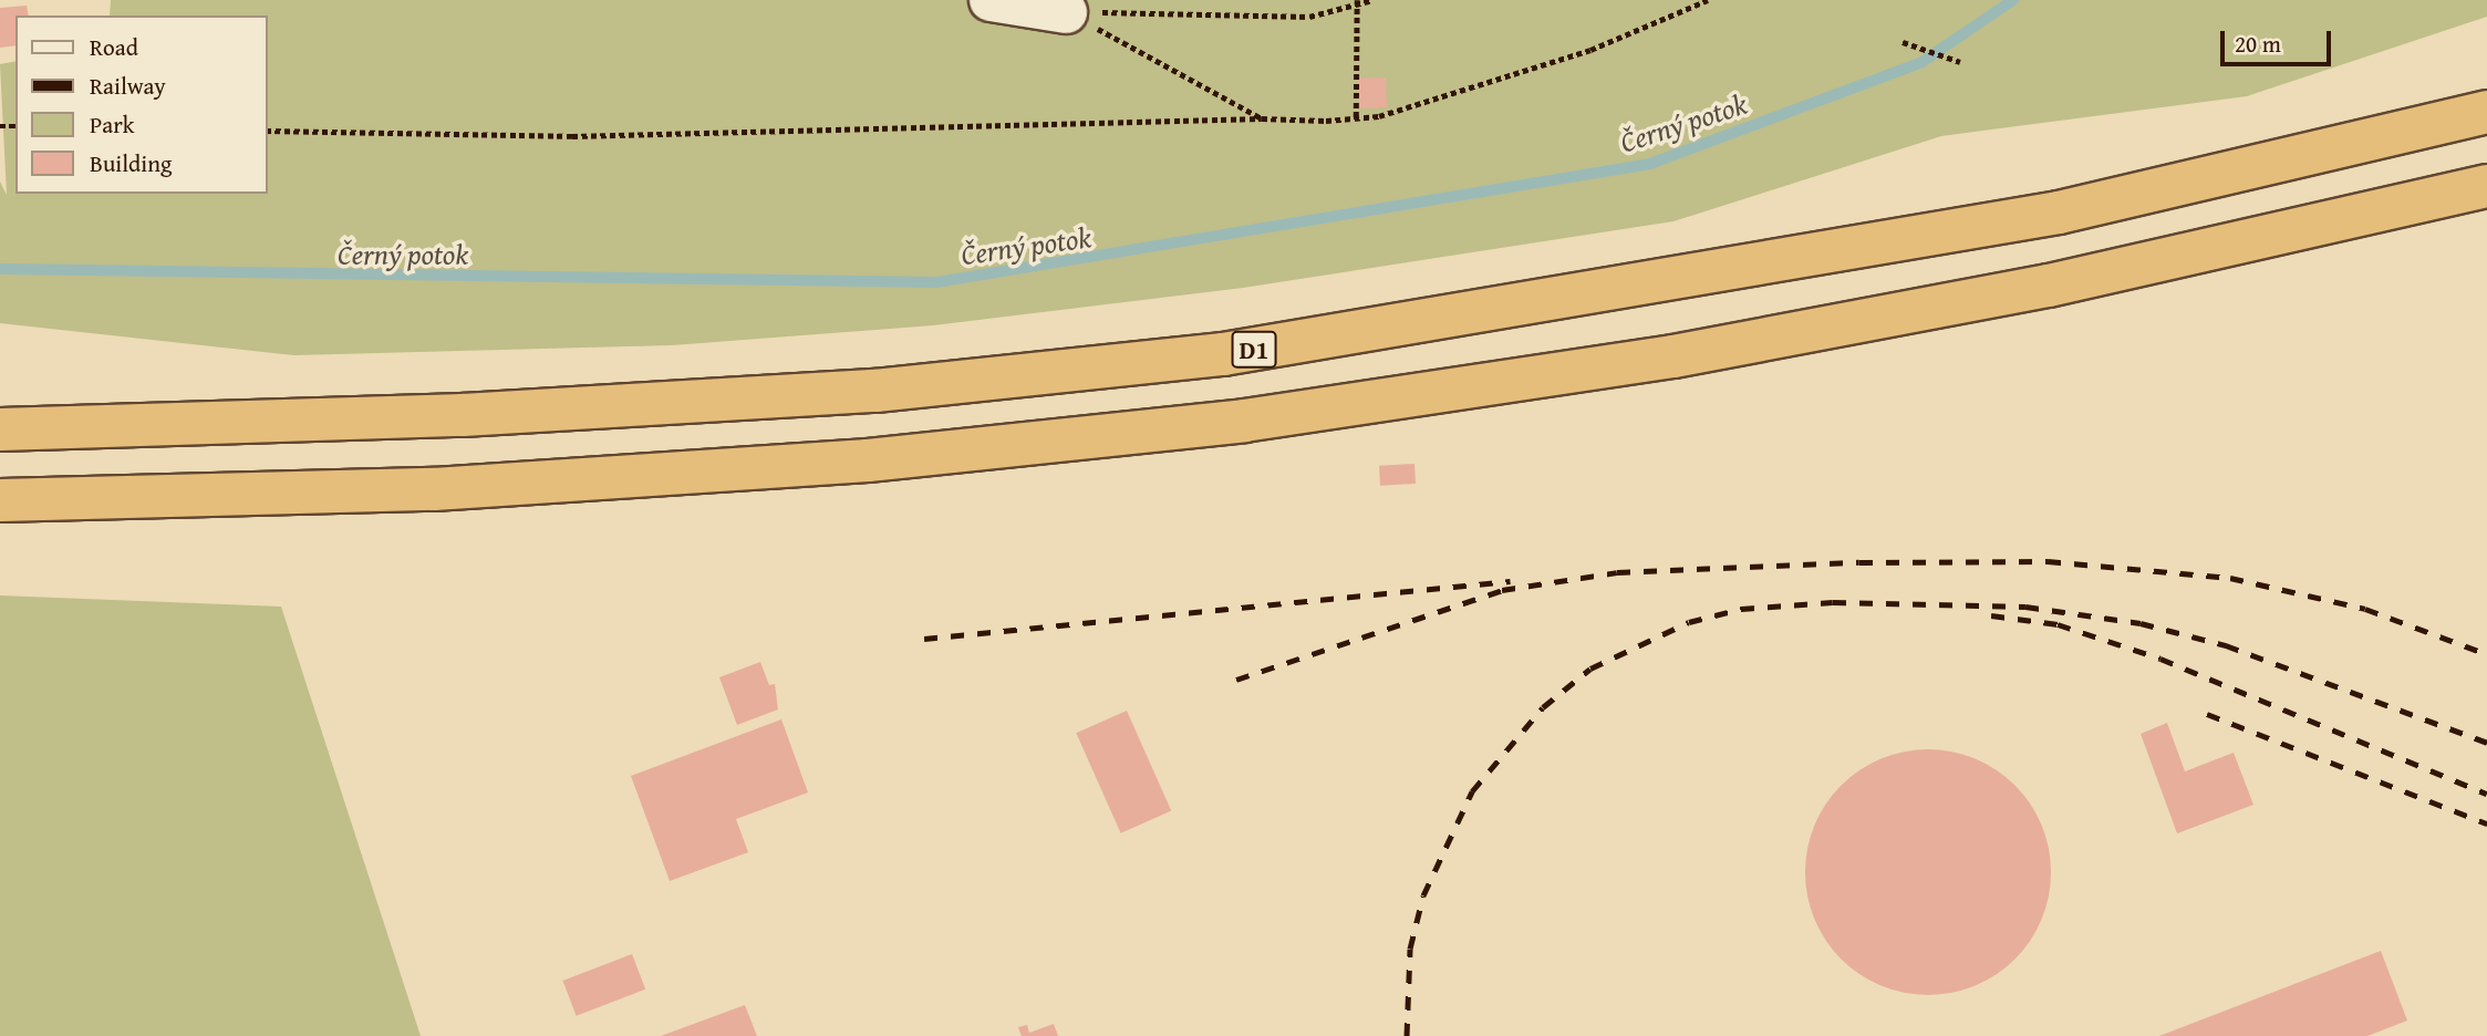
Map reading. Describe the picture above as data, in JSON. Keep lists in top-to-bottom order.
{
  "streets": {
    "highway": ["D1"]
  },
  "water": ["Černý potok"],
  "legend": [
    "Road",
    "Railway",
    "Park",
    "Building"
  ],
  "scale_bar": "20 m"
}
